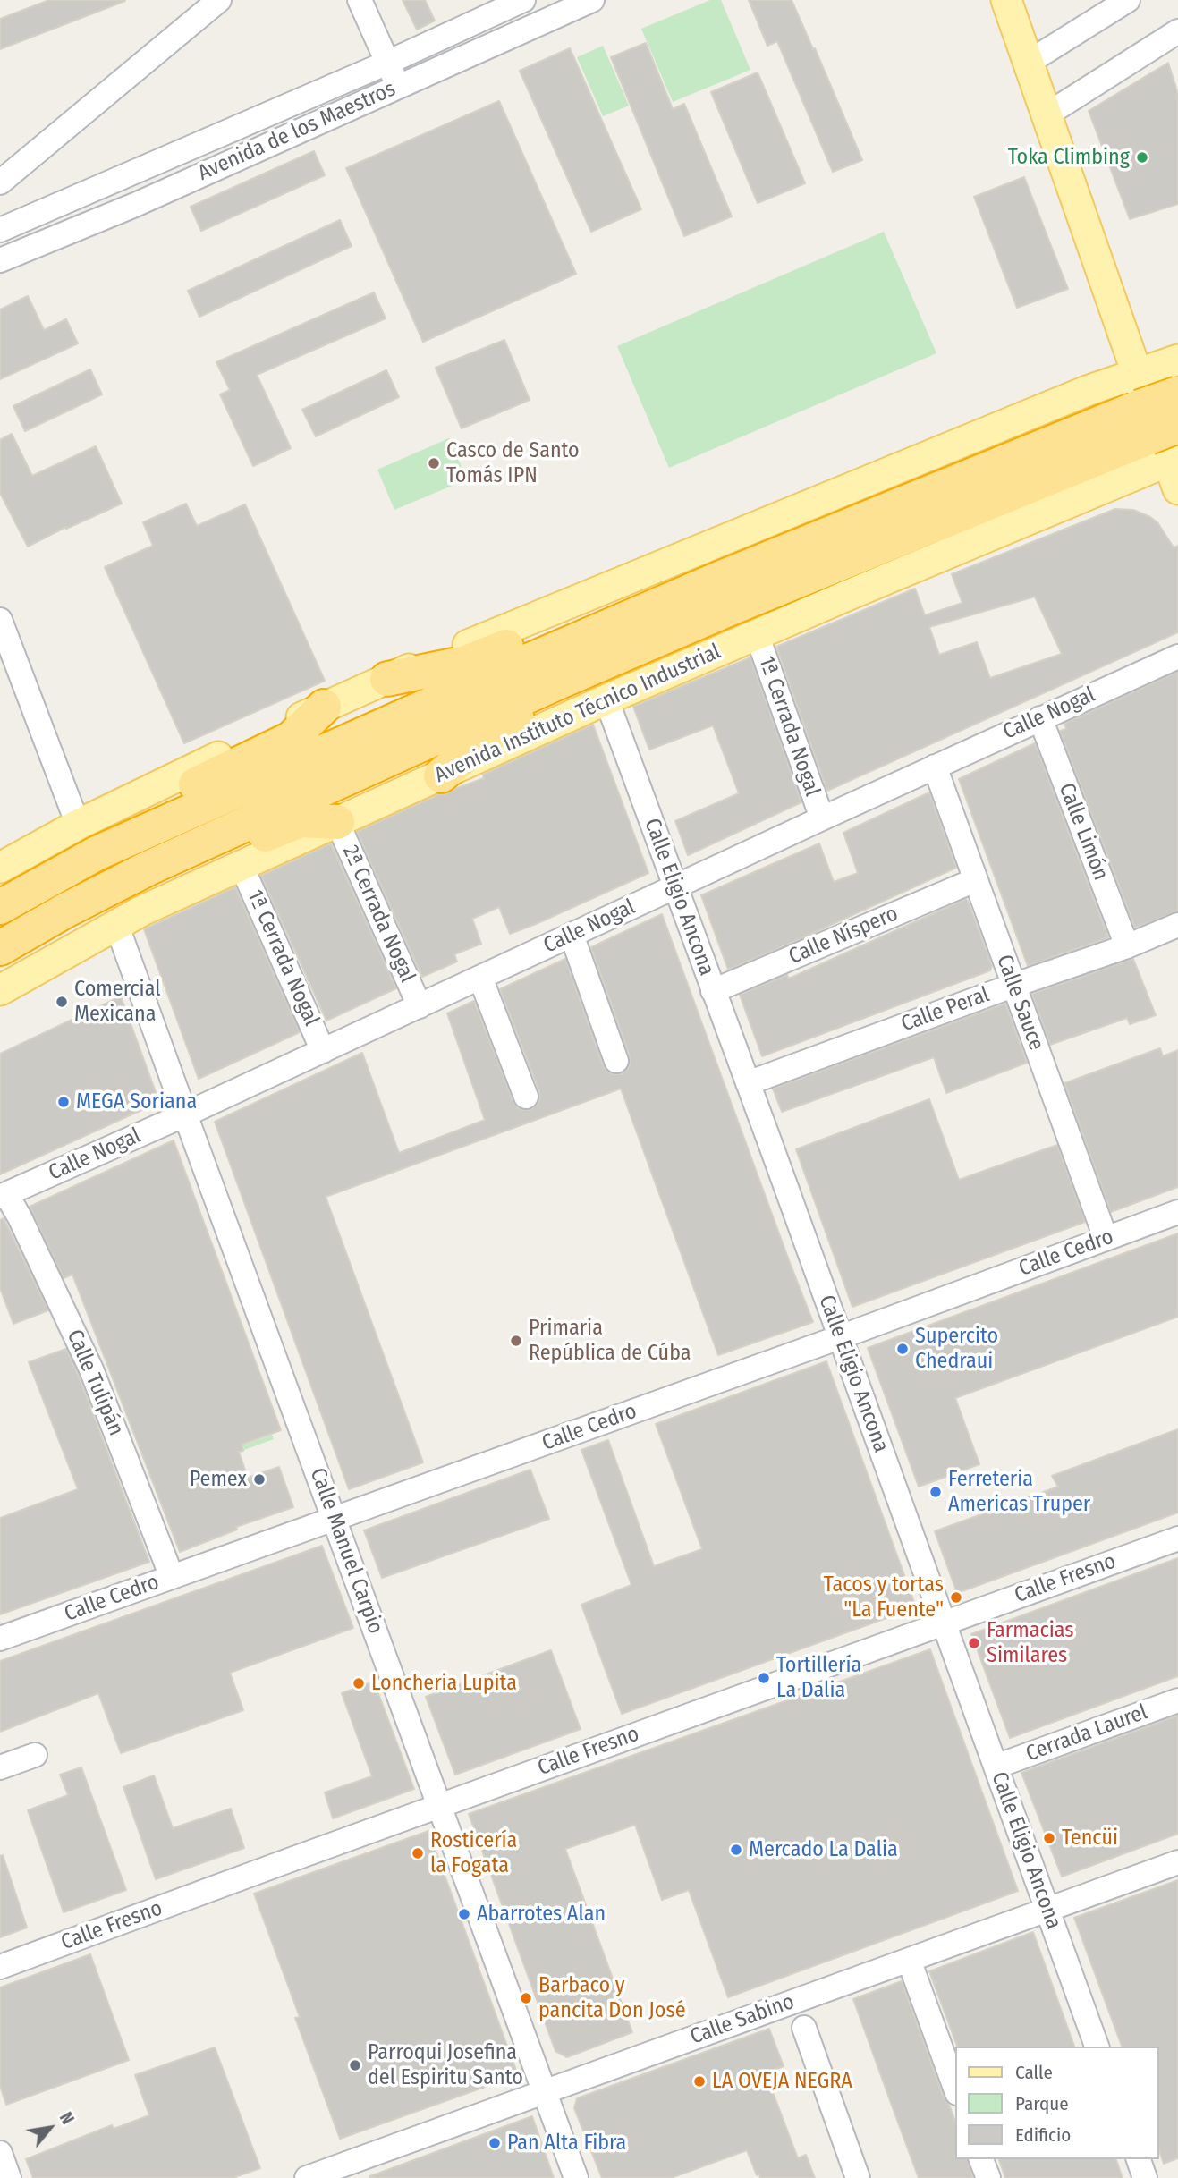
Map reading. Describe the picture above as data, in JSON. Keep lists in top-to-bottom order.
{
  "streets": {
    "main road": ["Avenida Instituto Técnico Industrial"],
    "street": [
      "Avenida de los Maestros",
      "Calle Nogal",
      "1ª Cerrada Nogal",
      "Calle Limón",
      "Calle Eligio Ancona",
      "2ª Cerrada Nogal",
      "Calle Níspero",
      "Calle Sauce",
      "Calle Peral",
      "Calle Cedro",
      "Calle Tulipán",
      "Calle Manuel Carpio",
      "Calle Fresno",
      "Cerrada Laurel",
      "Calle Sabino"
    ]
  },
  "crossings": [
    ["Avenida Instituto Técnico Industrial", "1ª Cerrada Nogal"],
    ["Avenida Instituto Técnico Industrial", "Calle Eligio Ancona"],
    ["Avenida Instituto Técnico Industrial", "2ª Cerrada Nogal"],
    ["Avenida Instituto Técnico Industrial", "Calle Manuel Carpio"],
    ["Calle Nogal", "1ª Cerrada Nogal"],
    ["Calle Nogal", "Calle Limón"],
    ["Calle Nogal", "Calle Eligio Ancona"],
    ["Calle Nogal", "2ª Cerrada Nogal"],
    ["Calle Nogal", "Calle Sauce"],
    ["Calle Nogal", "Calle Tulipán"],
    ["Calle Nogal", "Calle Manuel Carpio"],
    ["Calle Limón", "Calle Peral"],
    ["Calle Eligio Ancona", "Calle Níspero"],
    ["Calle Eligio Ancona", "Calle Peral"],
    ["Calle Eligio Ancona", "Calle Cedro"],
    ["Calle Eligio Ancona", "Calle Fresno"],
    ["Calle Eligio Ancona", "Cerrada Laurel"],
    ["Calle Eligio Ancona", "Calle Sabino"],
    ["Calle Níspero", "Calle Sauce"],
    ["Calle Sauce", "Calle Peral"],
    ["Calle Sauce", "Calle Cedro"],
    ["Calle Cedro", "Calle Tulipán"],
    ["Calle Cedro", "Calle Manuel Carpio"],
    ["Calle Manuel Carpio", "Calle Fresno"],
    ["Calle Manuel Carpio", "Calle Sabino"]
  ],
  "places": [
    "Toka Climbing",
    "Casco de Santo Tomás IPN",
    "Comercial Mexicana",
    "MEGA Soriana",
    "Primaria República de Cúba",
    "Supercito Chedraui",
    "Pemex",
    "Ferreteria Americas Truper",
    "Tacos y tortas \"La Fuente\"",
    "Farmacias Similares",
    "Tortillería La Dalia",
    "Loncheria Lupita",
    "Tencüi",
    "Mercado La Dalia",
    "Rosticería la Fogata",
    "Abarrotes Alan",
    "Barbaco y pancita Don José",
    "Parroqui Josefina del Espiritu Santo",
    "LA OVEJA NEGRA",
    "Pan Alta Fibra"
  ],
  "legend": ["Calle", "Parque", "Edificio"],
  "north": "top right"
}
